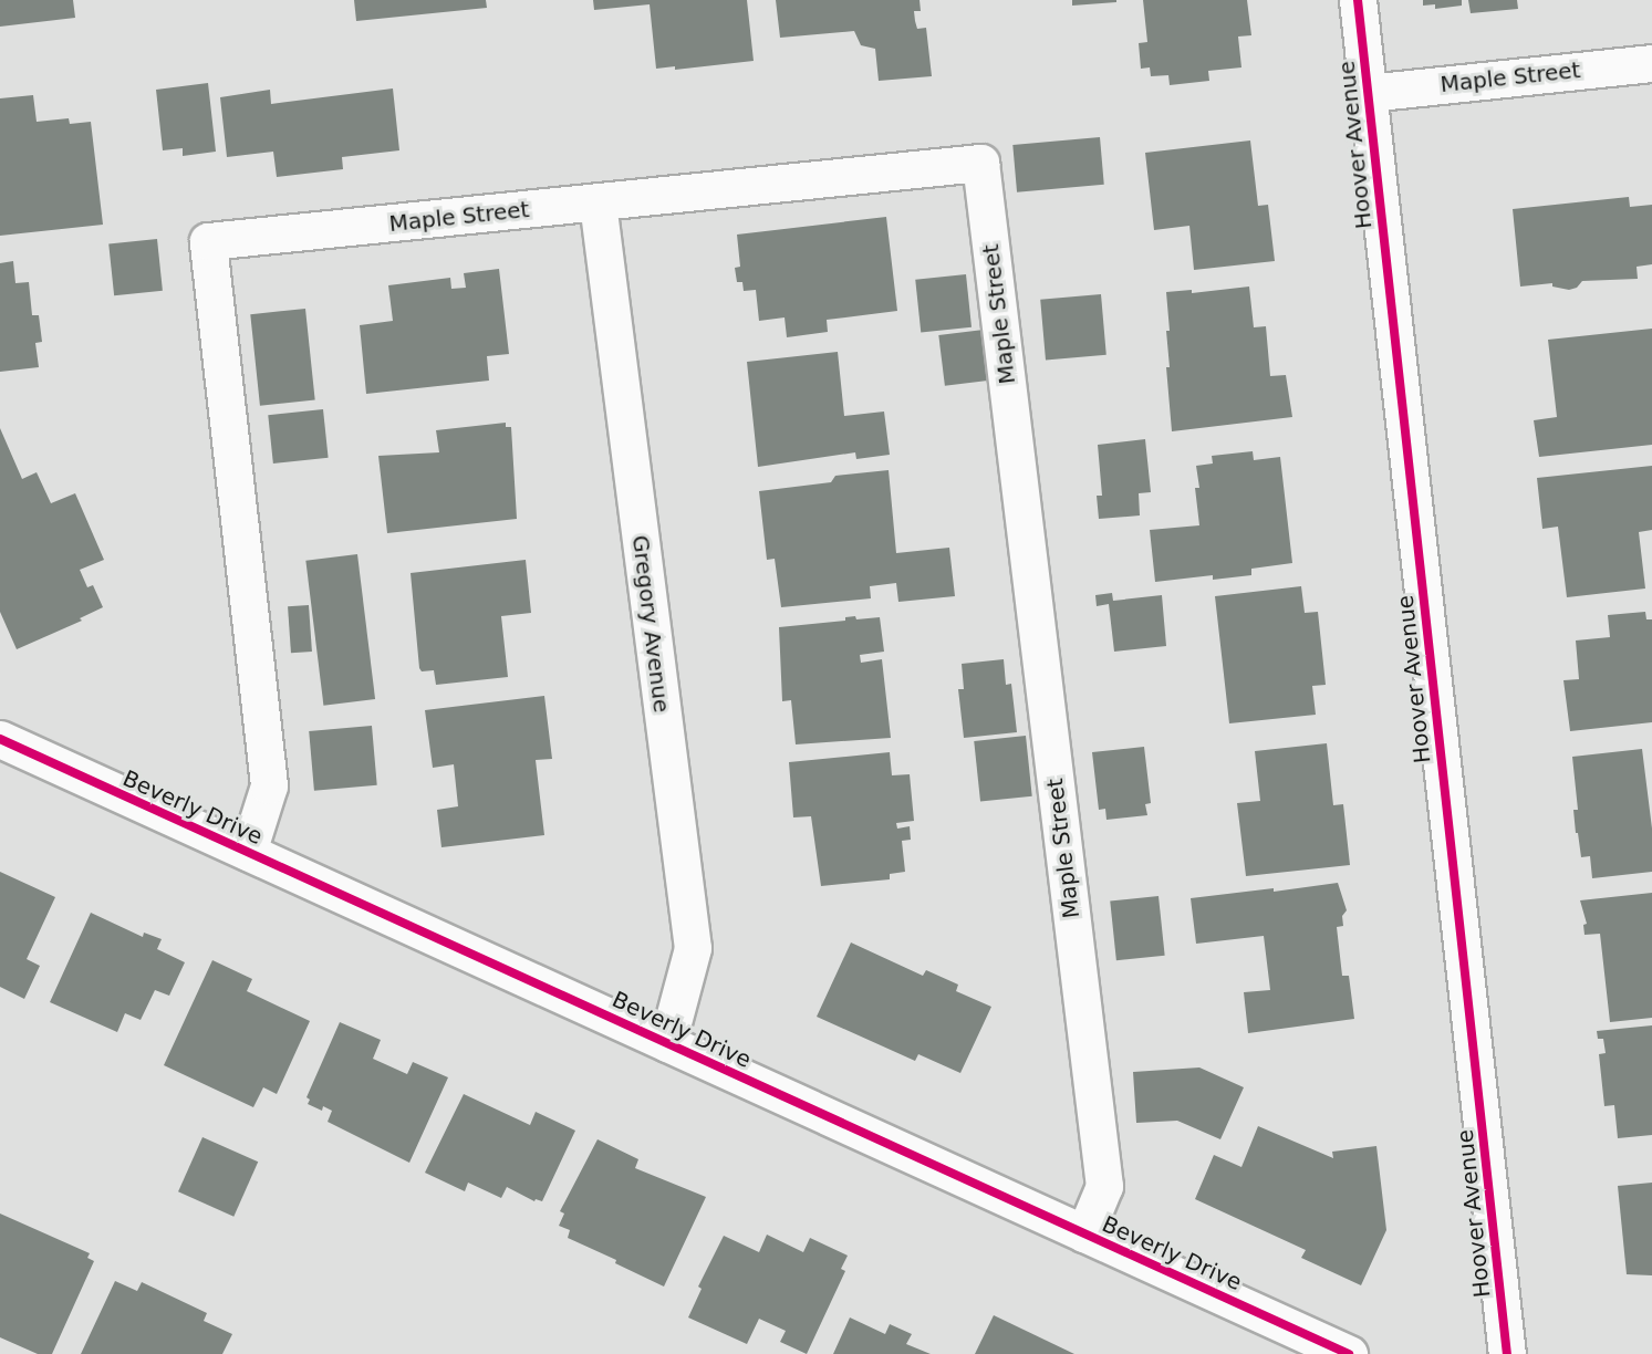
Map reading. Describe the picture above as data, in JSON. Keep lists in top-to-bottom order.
{
  "streets": {
    "street": [
      "Maple Street",
      "Hoover Avenue",
      "Gregory Avenue",
      "Beverly Drive"
    ]
  },
  "crossings": [
    ["Maple Street", "Hoover Avenue"],
    ["Maple Street", "Gregory Avenue"],
    ["Maple Street", "Beverly Drive"],
    ["Gregory Avenue", "Beverly Drive"]
  ]
}
